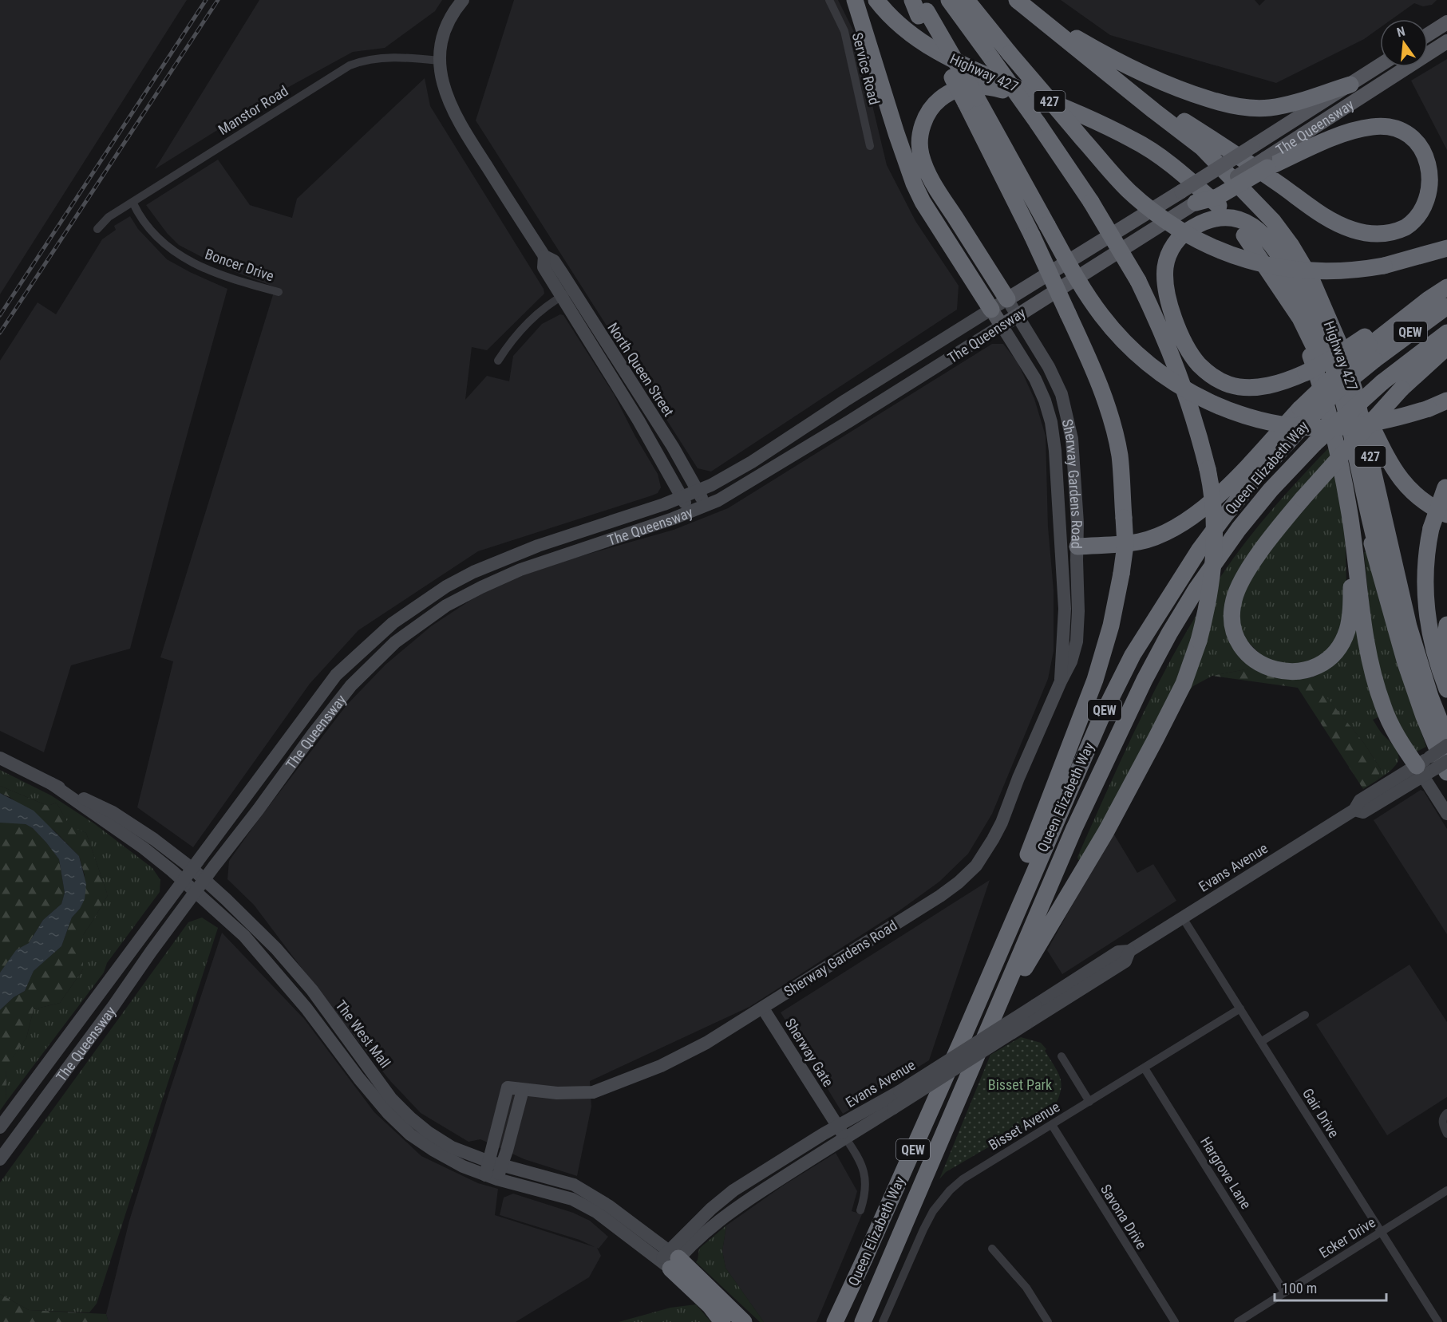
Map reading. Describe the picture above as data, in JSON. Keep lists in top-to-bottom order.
{
  "streets": {
    "highway": [
      "Highway 427",
      "427",
      "QEW",
      "Queen Elizabeth Way"
    ],
    "main road": [
      "The Queensway",
      "North Queen Street",
      "Sherway Gardens Road",
      "Evans Avenue",
      "The West Mall",
      "Sherway Gate"
    ],
    "street": [
      "Service Road",
      "Manstor Road",
      "Boncer Drive",
      "Gair Drive",
      "Bisset Avenue",
      "Hargrove Lane",
      "Savona Drive",
      "Ecker Drive"
    ]
  },
  "crossings": [
    ["Highway 427", "427"],
    ["Highway 427", "Evans Avenue"],
    ["Manstor Road", "Boncer Drive"],
    ["Manstor Road", "North Queen Street"],
    ["The Queensway", "North Queen Street"],
    ["The Queensway", "Sherway Gardens Road"],
    ["The Queensway", "The West Mall"],
    ["Sherway Gardens Road", "The West Mall"],
    ["Sherway Gardens Road", "Sherway Gate"],
    ["Evans Avenue", "The West Mall"],
    ["Evans Avenue", "Sherway Gate"],
    ["Evans Avenue", "Gair Drive"],
    ["Gair Drive", "Bisset Avenue"],
    ["Gair Drive", "Ecker Drive"],
    ["Bisset Avenue", "Hargrove Lane"],
    ["Bisset Avenue", "Savona Drive"],
    ["Hargrove Lane", "Ecker Drive"]
  ],
  "parks": ["Bisset Park"],
  "scale_bar": "100 m",
  "north": "top"
}
